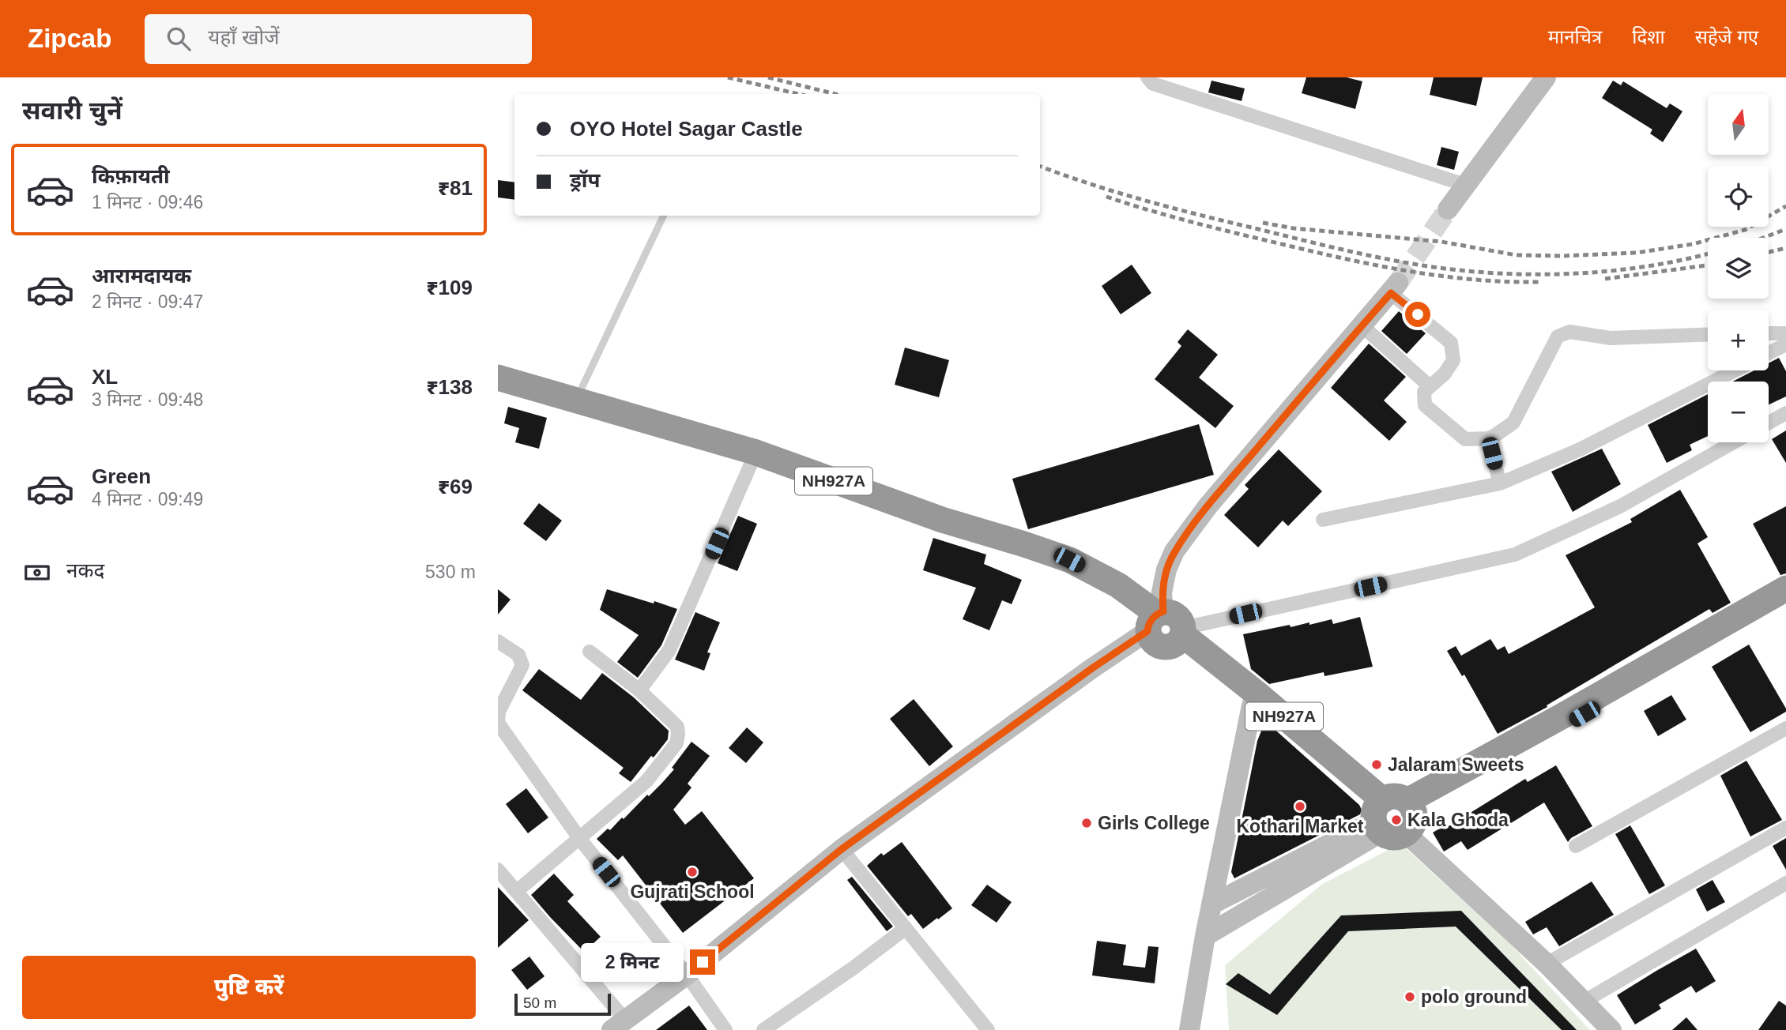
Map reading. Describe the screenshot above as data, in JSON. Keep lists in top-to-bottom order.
{
  "streets": {
    "highway": ["NH927A"]
  },
  "places": [
    "Jalaram Sweets",
    "Kothari Market",
    "Kala Ghoda",
    "Girls College",
    "Gujrati School",
    "polo ground"
  ],
  "scale_bar": "50 m",
  "north": "top",
  "page": {
    "header": "Zipcab",
    "search": "यहाँ खोजें",
    "nav": ["मानचित्र", "दिशा", "सहेजे गए"],
    "heading": "सवारी चुनें",
    "map_buttons": ["+", "−"],
    "banner": ["OYO Hotel Sagar Castle", "ड्रॉप"],
    "list": [
      {
        "name": "किफ़ायती",
        "note": "1 मिनट · 09:46",
        "value": "₹81"
      },
      {
        "name": "आरामदायक",
        "note": "2 मिनट · 09:47",
        "value": "₹109"
      },
      {
        "name": "XL",
        "note": "3 मिनट · 09:48",
        "value": "₹138"
      },
      {
        "name": "Green",
        "note": "4 मिनट · 09:49",
        "value": "₹69"
      }
    ],
    "pay": ["नकद", "530 m"],
    "bubble": "2 मिनट",
    "buttons": "पुष्टि करें",
    "scale": "50 m"
  }
}
